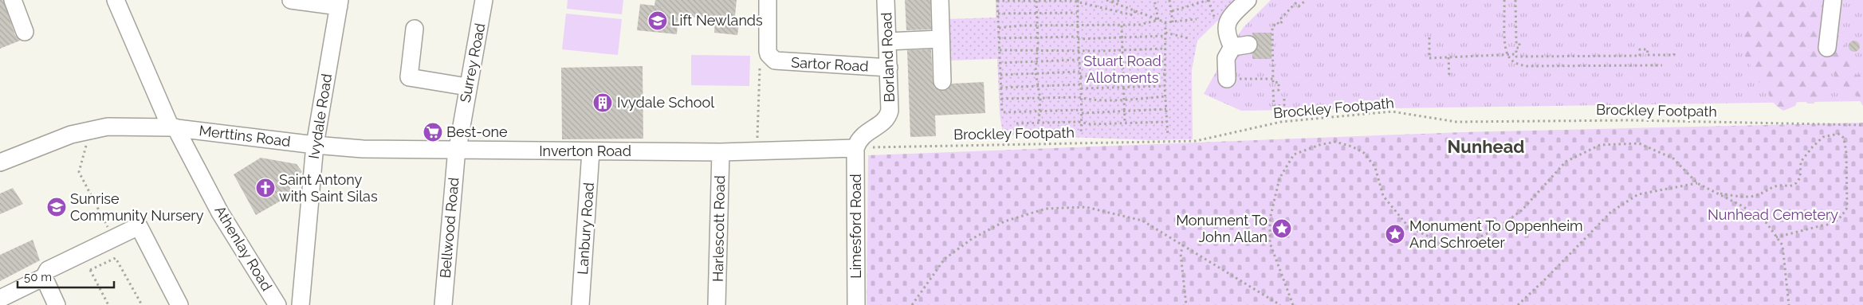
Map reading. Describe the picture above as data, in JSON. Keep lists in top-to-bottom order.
{
  "streets": {
    "street": [
      "Borland Road",
      "Surrey Road",
      "Sartor Road",
      "Ivydale Road",
      "Merttins Road",
      "Inverton Road",
      "Limesford Road",
      "Bellwood Road",
      "Lanbury Road",
      "Harlescott Road",
      "Athenlay Road"
    ],
    "path": ["Brockley Footpath"]
  },
  "crossings": [
    ["Borland Road", "Sartor Road"],
    ["Borland Road", "Brockley Footpath"],
    ["Borland Road", "Inverton Road"],
    ["Borland Road", "Limesford Road"],
    ["Surrey Road", "Inverton Road"],
    ["Surrey Road", "Bellwood Road"],
    ["Brockley Footpath", "Inverton Road"],
    ["Brockley Footpath", "Limesford Road"],
    ["Ivydale Road", "Merttins Road"],
    ["Ivydale Road", "Inverton Road"],
    ["Merttins Road", "Inverton Road"],
    ["Merttins Road", "Athenlay Road"],
    ["Inverton Road", "Limesford Road"],
    ["Inverton Road", "Bellwood Road"],
    ["Inverton Road", "Lanbury Road"],
    ["Inverton Road", "Harlescott Road"]
  ],
  "districts": ["Nunhead"],
  "parks": ["Stuart Road Allotments", "Nunhead Cemetery"],
  "places": {
    "school or university": ["Lift Newlands", "Sunrise Community Nursery"],
    "building": ["Ivydale School"],
    "supermarket": ["Best-one"],
    "church": ["Saint Antony with Saint Silas"],
    "place": ["Monument To John Allan", "Monument To Oppenheim And Schroeter"]
  },
  "scale_bar": "50 m"
}
